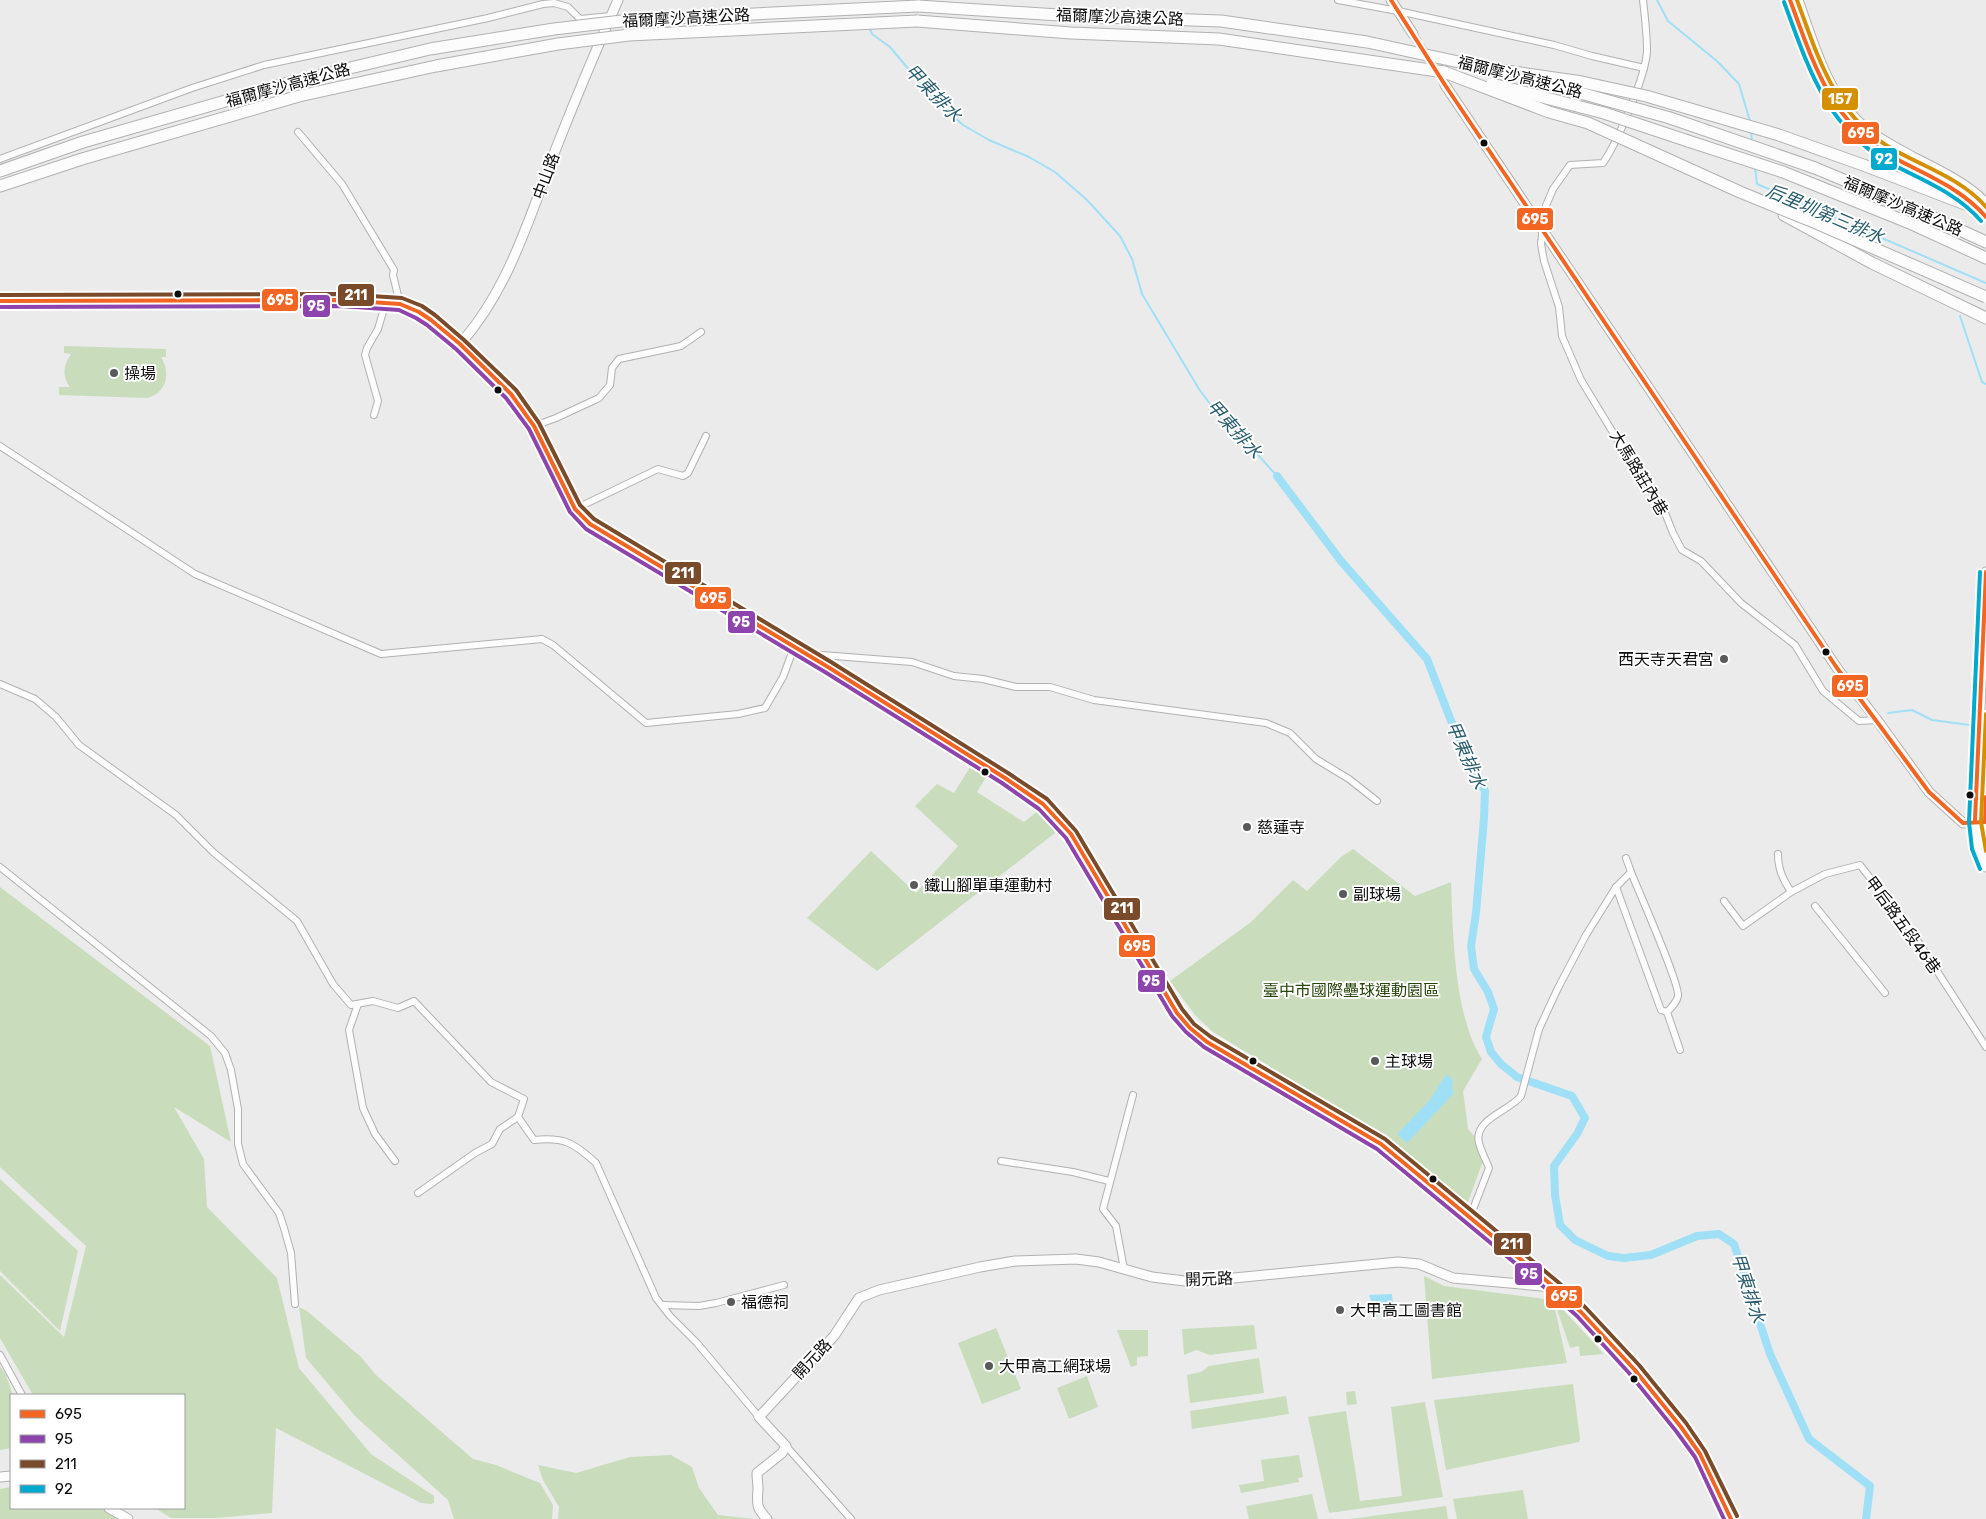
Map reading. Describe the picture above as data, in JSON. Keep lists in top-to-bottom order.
{
  "streets": {
    "highway": ["福爾摩沙高速公路"],
    "street": [
      "中山路",
      "大馬路莊內巷",
      "甲后路五段46巷",
      "開元路"
    ]
  },
  "water": ["甲東排水", "后里圳第三排水"],
  "parks": ["臺中市國際壘球運動園區"],
  "places": [
    "操場",
    "西天寺天君宮",
    "慈蓮寺",
    "鐵山腳單車運動村",
    "副球場",
    "主球場",
    "福德祠",
    "大甲高工圖書館",
    "大甲高工網球場"
  ],
  "lines": [
    "transit line 695",
    "transit line 157",
    "transit line 92",
    "transit line 211",
    "transit line 95"
  ],
  "legend": [
    "695",
    "95",
    "211",
    "92"
  ]
}
